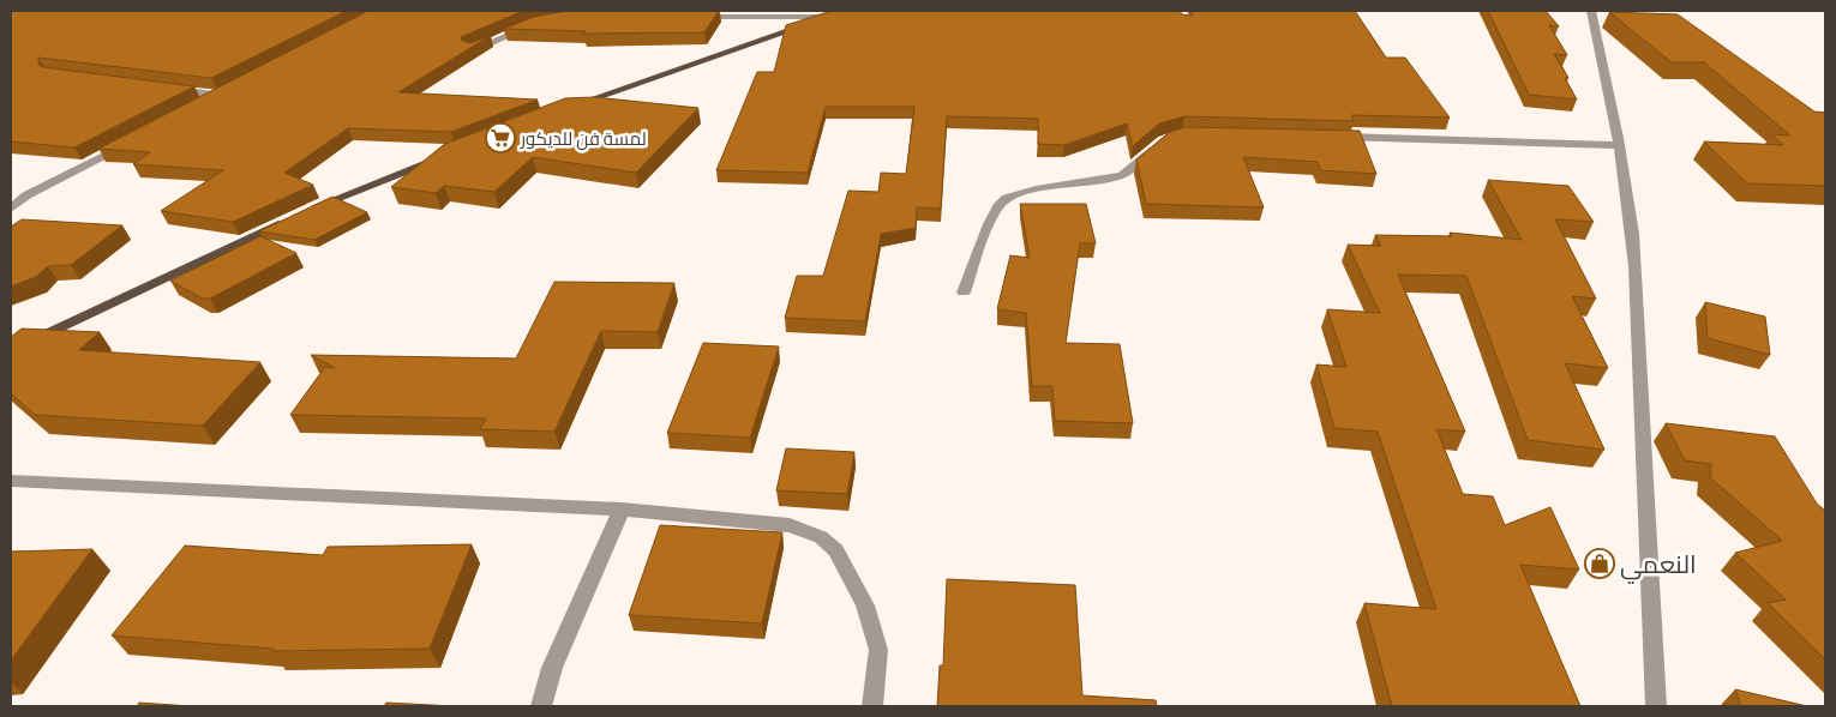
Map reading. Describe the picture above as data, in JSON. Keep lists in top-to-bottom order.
{
  "places": {
    "supermarket": ["لمسة فن للديكور"],
    "shop": ["النعمي"]
  }
}
